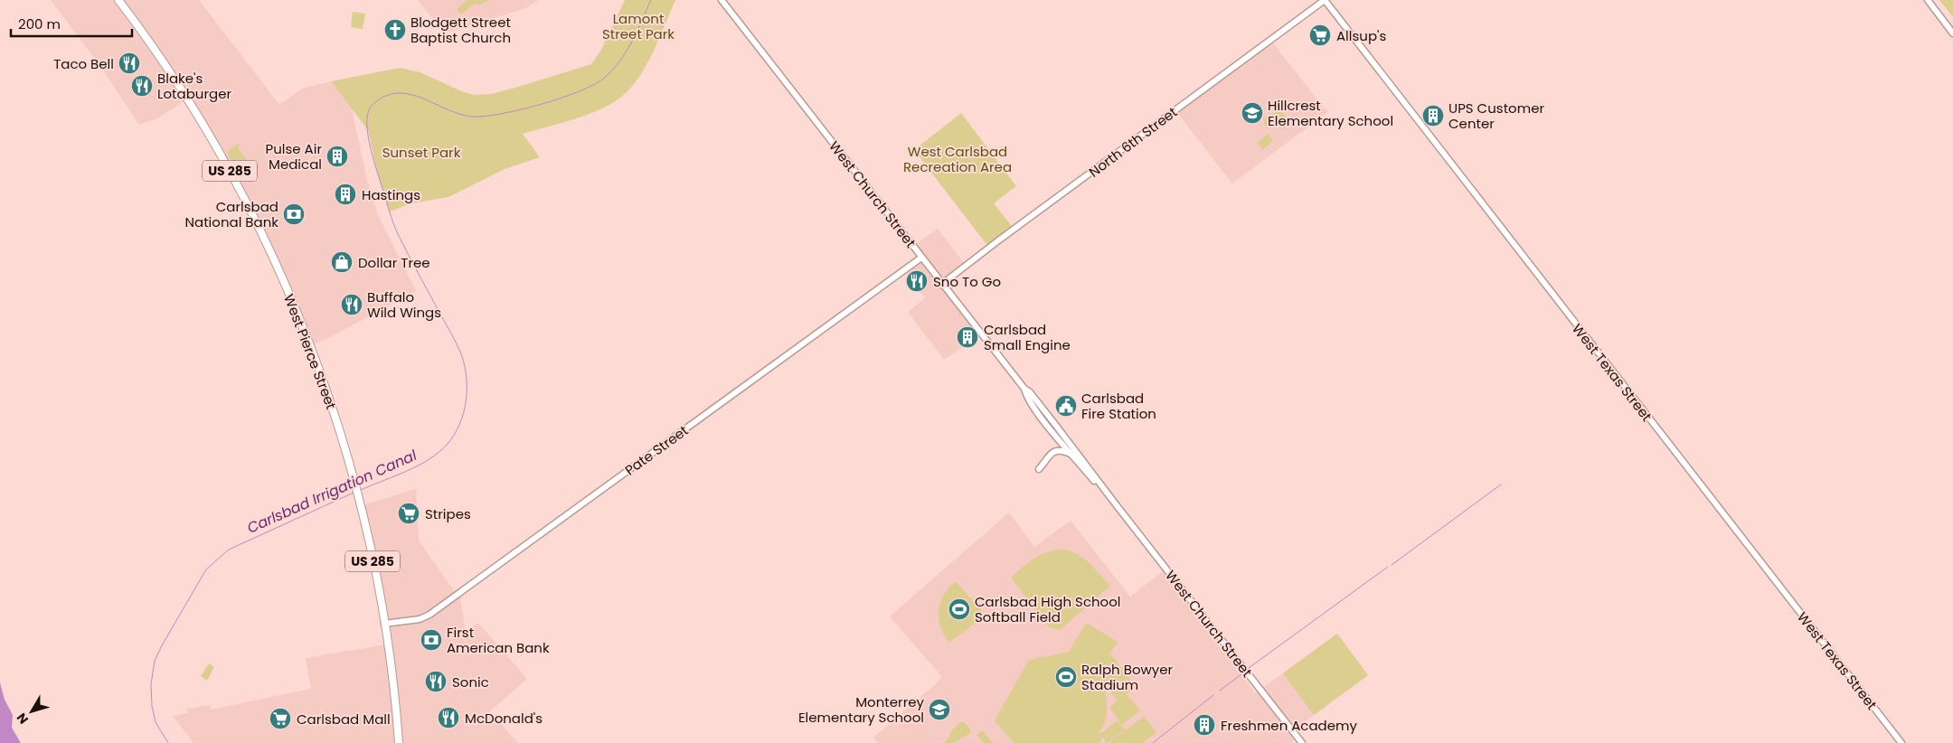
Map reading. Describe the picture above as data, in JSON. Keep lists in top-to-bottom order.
{
  "streets": {
    "highway": ["US 285", "West Pierce Street"],
    "street": [
      "North 6th Street",
      "West Church Street",
      "West Texas Street",
      "Pate Street"
    ]
  },
  "crossings": [
    ["North 6th Street", "West Church Street"],
    ["North 6th Street", "West Texas Street"],
    ["West Church Street", "Pate Street"],
    ["West Pierce Street", "Pate Street"]
  ],
  "water": ["Carlsbad Irrigation Canal"],
  "parks": ["Lamont Street Park", "West Carlsbad Recreation Area", "Sunset Park"],
  "places": {
    "church": ["Blodgett Street Baptist Church"],
    "supermarket": ["Allsup's", "Stripes", "Carlsbad Mall"],
    "restaurant": [
      "Taco Bell",
      "Blake's Lotaburger",
      "Sno To Go",
      "Buffalo Wild Wings",
      "Sonic",
      "McDonald's"
    ],
    "school or university": ["Hillcrest Elementary School", "Monterrey Elementary School"],
    "building": [
      "UPS Customer Center",
      "Pulse Air Medical",
      "Hastings",
      "Carlsbad Small Engine",
      "Freshmen Academy"
    ],
    "bank": ["Carlsbad National Bank", "First American Bank"],
    "shop": ["Dollar Tree"],
    "public building": ["Carlsbad Fire Station"],
    "sports": ["Carlsbad High School Softball Field", "Ralph Bowyer Stadium"]
  },
  "scale_bar": "200 m",
  "north": "bottom left"
}
